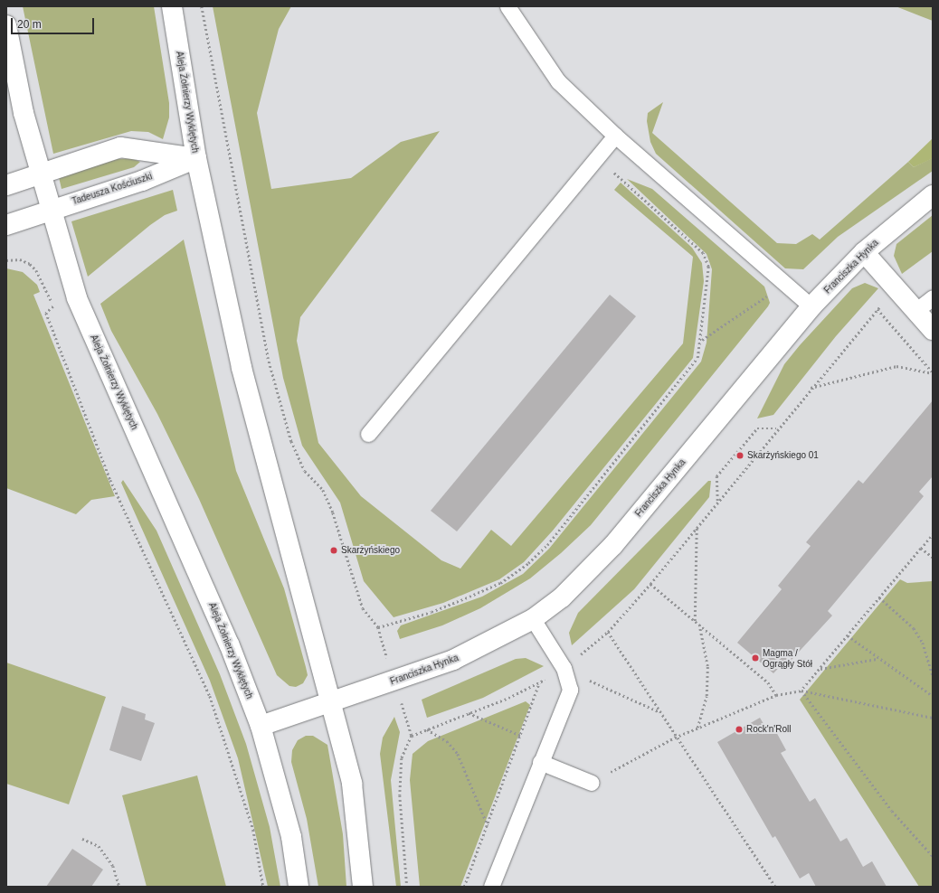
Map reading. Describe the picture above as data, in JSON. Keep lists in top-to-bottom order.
{
  "streets": {
    "main road": ["Aleja Żołnierzy Wyklętych", "Tadeusza Kościuszki", "Franciszka Hynka"]
  },
  "crossings": [
    ["Aleja Żołnierzy Wyklętych", "Tadeusza Kościuszki"],
    ["Aleja Żołnierzy Wyklętych", "Franciszka Hynka"]
  ],
  "places": [
    "Skarżyńskiego 01",
    "Skarżyńskiego",
    "Magma / Ogrągły Stół",
    "Rock'n'Roll"
  ],
  "scale_bar": "20 m"
}
